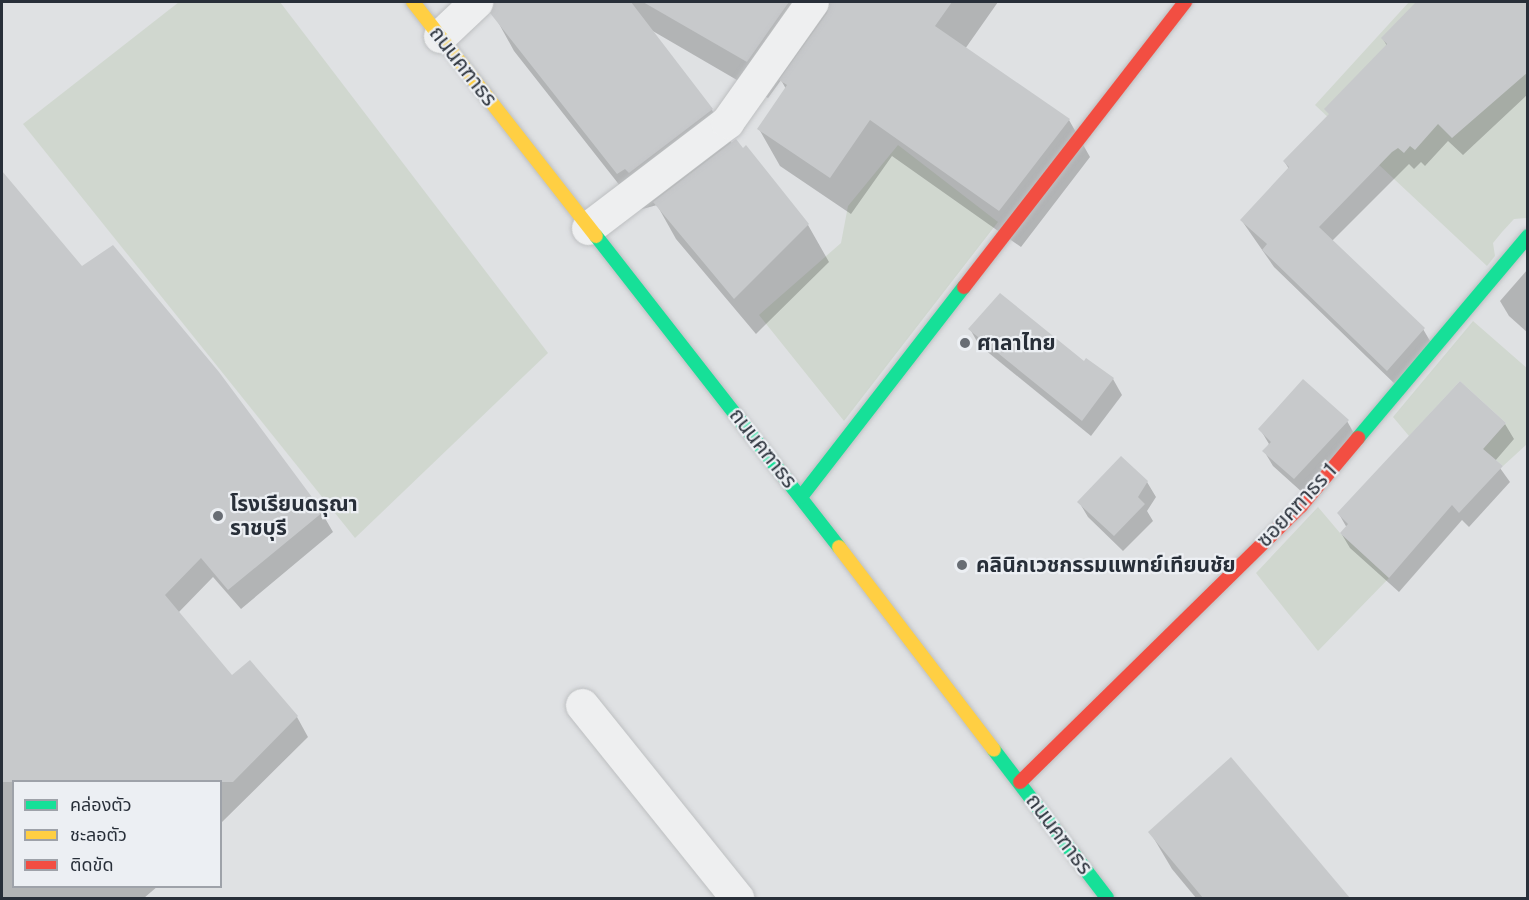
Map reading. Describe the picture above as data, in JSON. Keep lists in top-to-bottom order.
{
  "streets": {
    "street": ["ถนนคฑาธร", "ซอยคฑาธร 1"]
  },
  "crossings": [
    ["ถนนคฑาธร", "ซอยคฑาธร 1"]
  ],
  "places": ["ศาลาไทย", "โรงเรียนดรุณา ราชบุรี", "คลินิกเวชกรรมแพทย์เทียนชัย"],
  "legend": ["คล่องตัว", "ชะลอตัว", "ติดขัด"]
}
